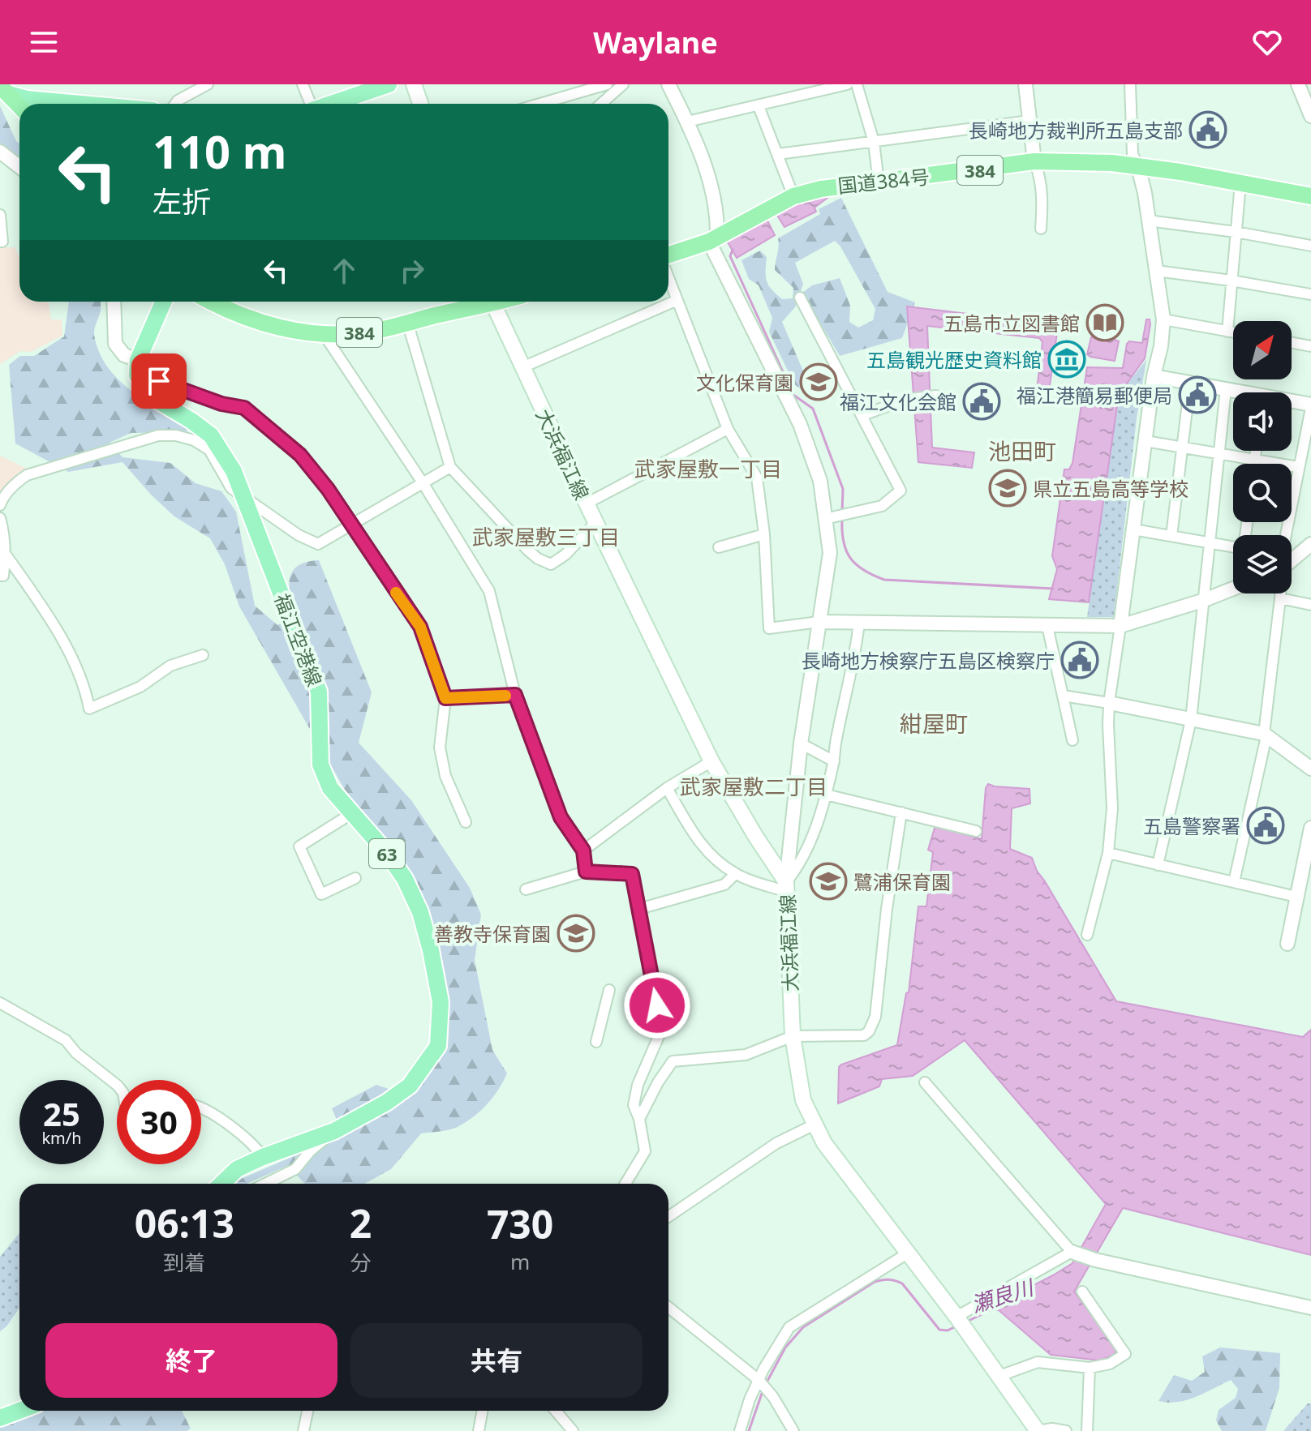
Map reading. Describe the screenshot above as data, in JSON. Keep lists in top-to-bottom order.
{
  "streets": {
    "highway": ["384", "国道384号"],
    "main road": ["大浜福江線", "福江空港線", "63"]
  },
  "districts": [
    "池田町",
    "武家屋敷一丁目",
    "武家屋敷三丁目",
    "紺屋町",
    "武家屋敷二丁目"
  ],
  "water": ["瀬良川"],
  "places": {
    "public building": [
      "長崎地方裁判所五島支部",
      "福江港簡易郵便局",
      "福江文化会館",
      "長崎地方検察庁五島区検察庁",
      "五島警察署"
    ],
    "library": ["五島市立図書館"],
    "museum": ["五島観光歴史資料館"],
    "school or university": [
      "文化保育園",
      "県立五島高等学校",
      "鷺浦保育園",
      "善教寺保育園"
    ]
  },
  "north": "top right",
  "page": {
    "header": "Waylane",
    "turn": ["110 m", "左折"],
    "speed": "25 km/h",
    "limit": "30",
    "eta": [
      "06:13",
      "到着",
      "2",
      "分",
      "730",
      "m"
    ],
    "buttons": ["終了", "共有"]
  }
}
